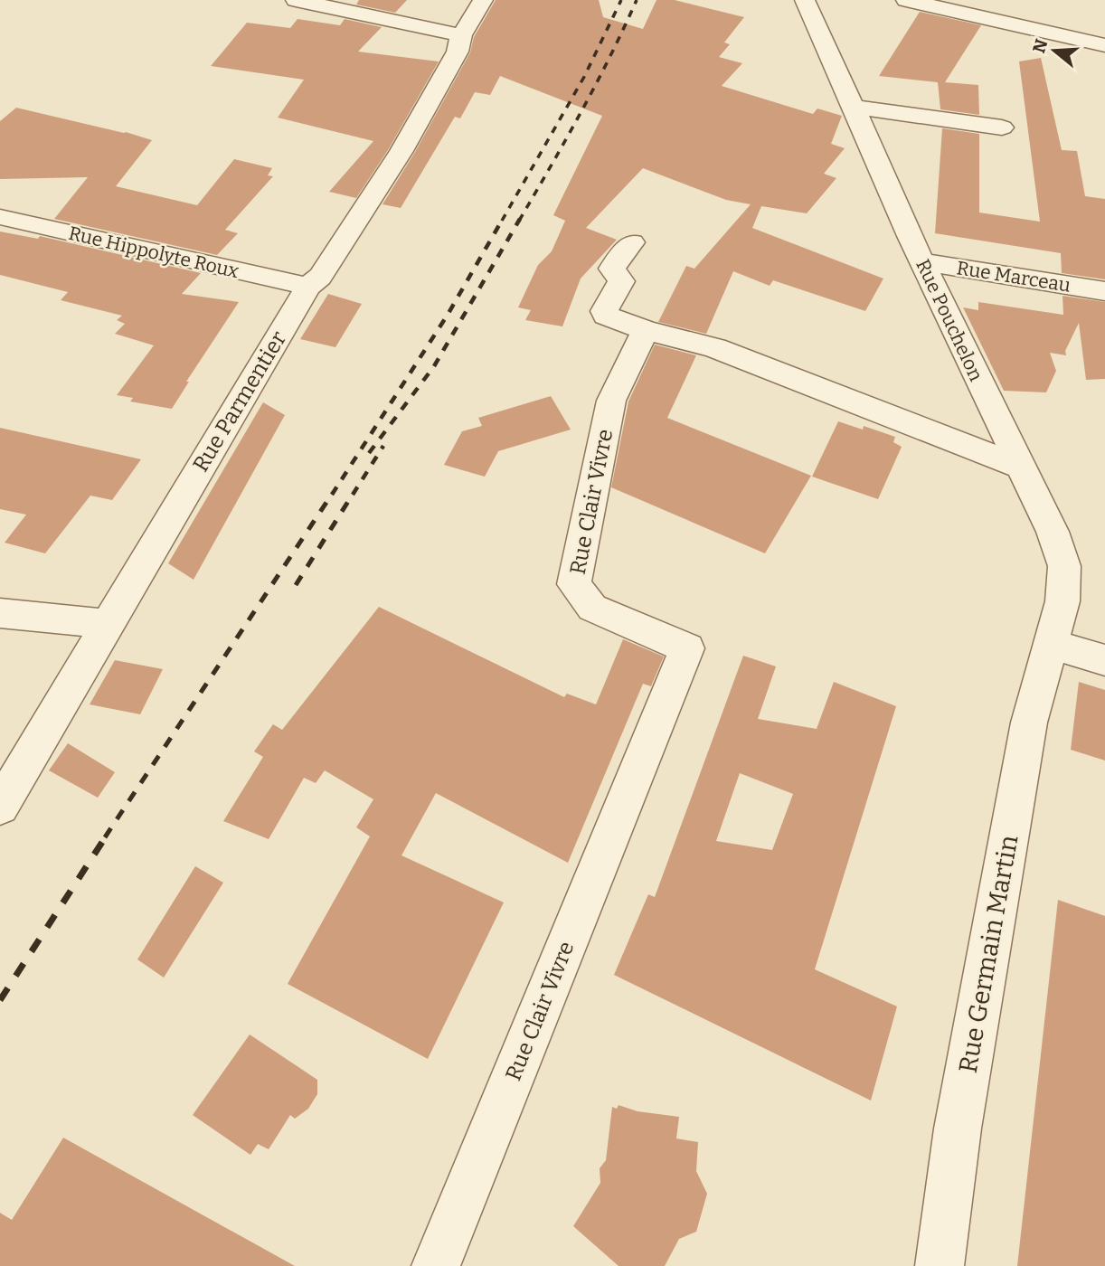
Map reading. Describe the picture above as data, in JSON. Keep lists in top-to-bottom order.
{
  "streets": {
    "street": [
      "Rue Hippolyte Roux",
      "Rue Marceau",
      "Rue Pouchelon",
      "Rue Parmentier",
      "Rue Clair Vivre",
      "Rue Germain Martin"
    ]
  },
  "crossings": [
    ["Rue Hippolyte Roux", "Rue Parmentier"],
    ["Rue Marceau", "Rue Pouchelon"],
    ["Rue Pouchelon", "Rue Germain Martin"]
  ],
  "north": "left"
}
